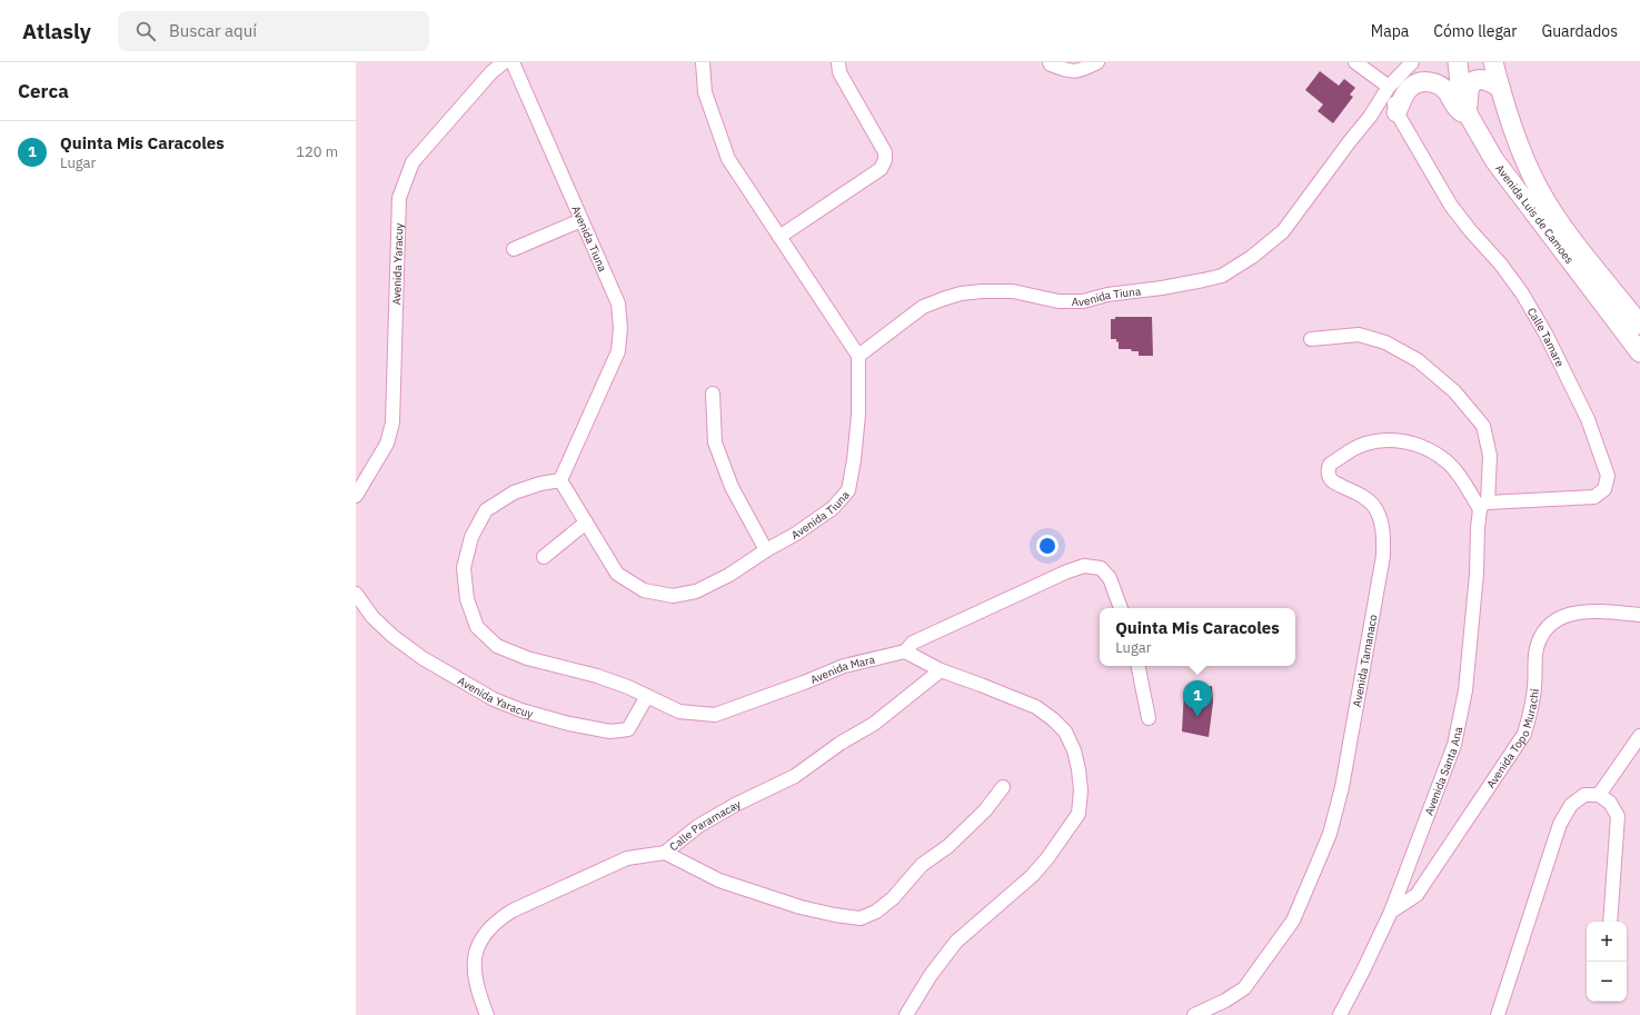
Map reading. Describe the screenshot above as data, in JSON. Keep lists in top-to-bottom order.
{
  "streets": {
    "street": [
      "Avenida Luis de Camoes",
      "Avenida Tiuna",
      "Avenida Yaracuy",
      "Calle Tamare",
      "Avenida Tamanaco",
      "Avenida Mara",
      "Avenida Topo Murachí",
      "Avenida Santa Ana",
      "Calle Paramacay"
    ]
  },
  "crossings": [
    ["Avenida Tiuna", "Calle Tamare"],
    ["Avenida Tiuna", "Avenida Mara"],
    ["Avenida Yaracuy", "Avenida Mara"],
    ["Calle Tamare", "Avenida Tamanaco"],
    ["Calle Tamare", "Avenida Santa Ana"],
    ["Avenida Tamanaco", "Avenida Santa Ana"],
    ["Avenida Topo Murachí", "Avenida Santa Ana"]
  ],
  "page": {
    "header": "Atlasly",
    "search": "Buscar aquí",
    "nav": ["Mapa", "Cómo llegar", "Guardados"],
    "heading": "Cerca",
    "list": [
      {
        "mark": "1",
        "name": "Quinta Mis Caracoles",
        "note": "Lugar",
        "value": "120 m"
      }
    ],
    "popup": ["Quinta Mis Caracoles", "Lugar"],
    "pins": "1",
    "map_buttons": ["+", "−"]
  }
}
